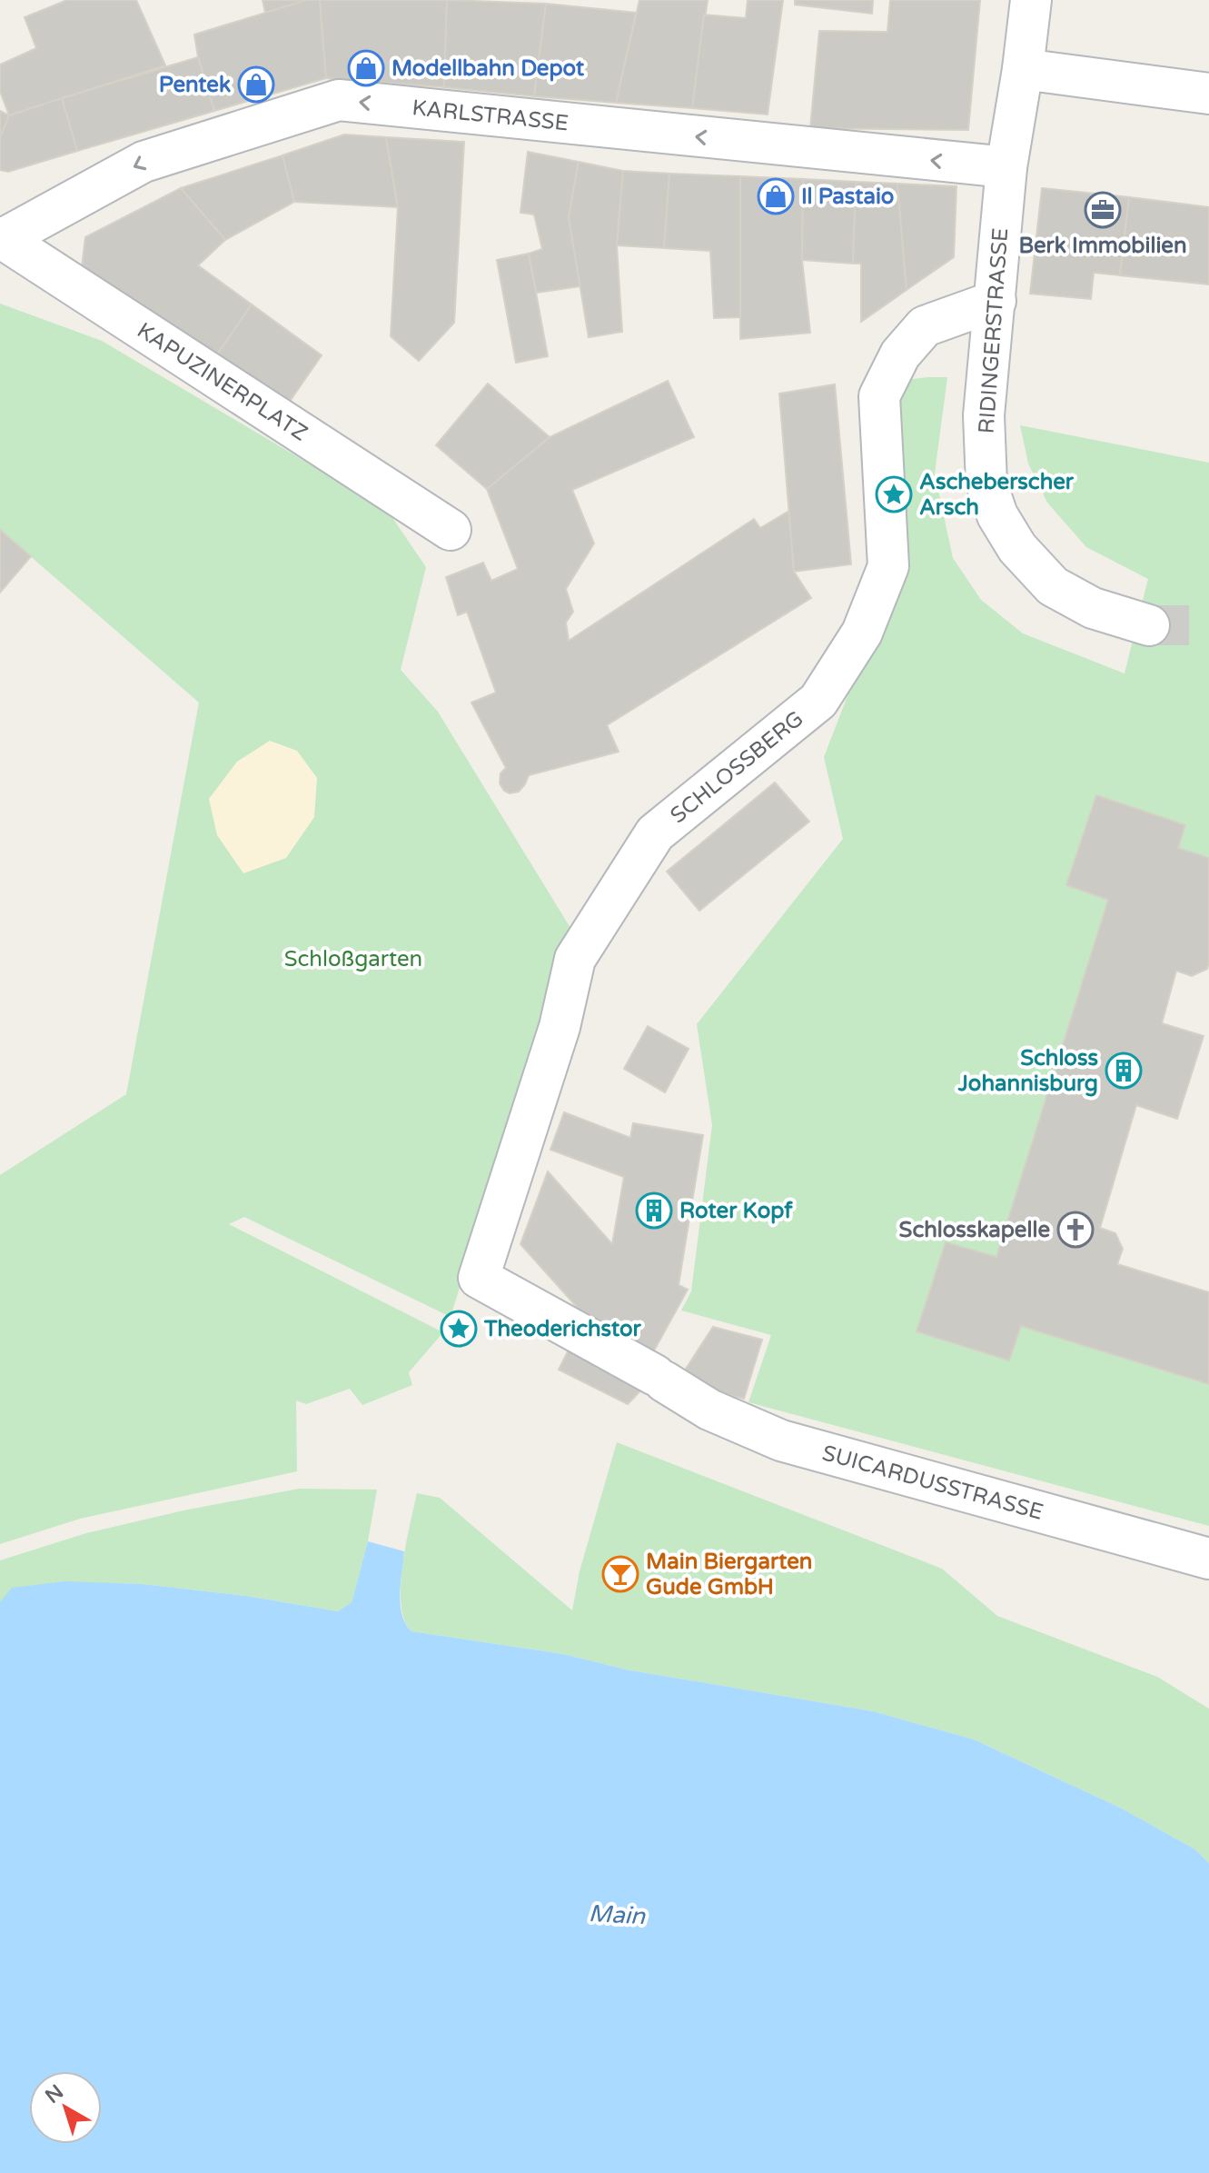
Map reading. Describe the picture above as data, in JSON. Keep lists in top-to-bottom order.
{
  "streets": {
    "street": [
      "KARLSTRASSE",
      "RIDINGERSTRASSE",
      "KAPUZINERPLATZ",
      "SCHLOSSBERG",
      "SUICARDUSSTRASSE"
    ]
  },
  "crossings": [
    ["KARLSTRASSE", "RIDINGERSTRASSE"],
    ["KARLSTRASSE", "KAPUZINERPLATZ"],
    ["RIDINGERSTRASSE", "SCHLOSSBERG"],
    ["SCHLOSSBERG", "SUICARDUSSTRASSE"]
  ],
  "one_way": ["KARLSTRASSE"],
  "water": ["Main"],
  "parks": ["Schloßgarten"],
  "places": {
    "shop": ["Modellbahn Depot", "Pentek", "Il Pastaio"],
    "office": ["Berk Immobilien"],
    "place": ["Ascheberscher Arsch", "Theoderichstor"],
    "building": ["Schloss Johannisburg", "Roter Kopf"],
    "church": ["Schlosskapelle"],
    "bar": ["Main Biergarten Gude GmbH"]
  },
  "north": "top left"
}
